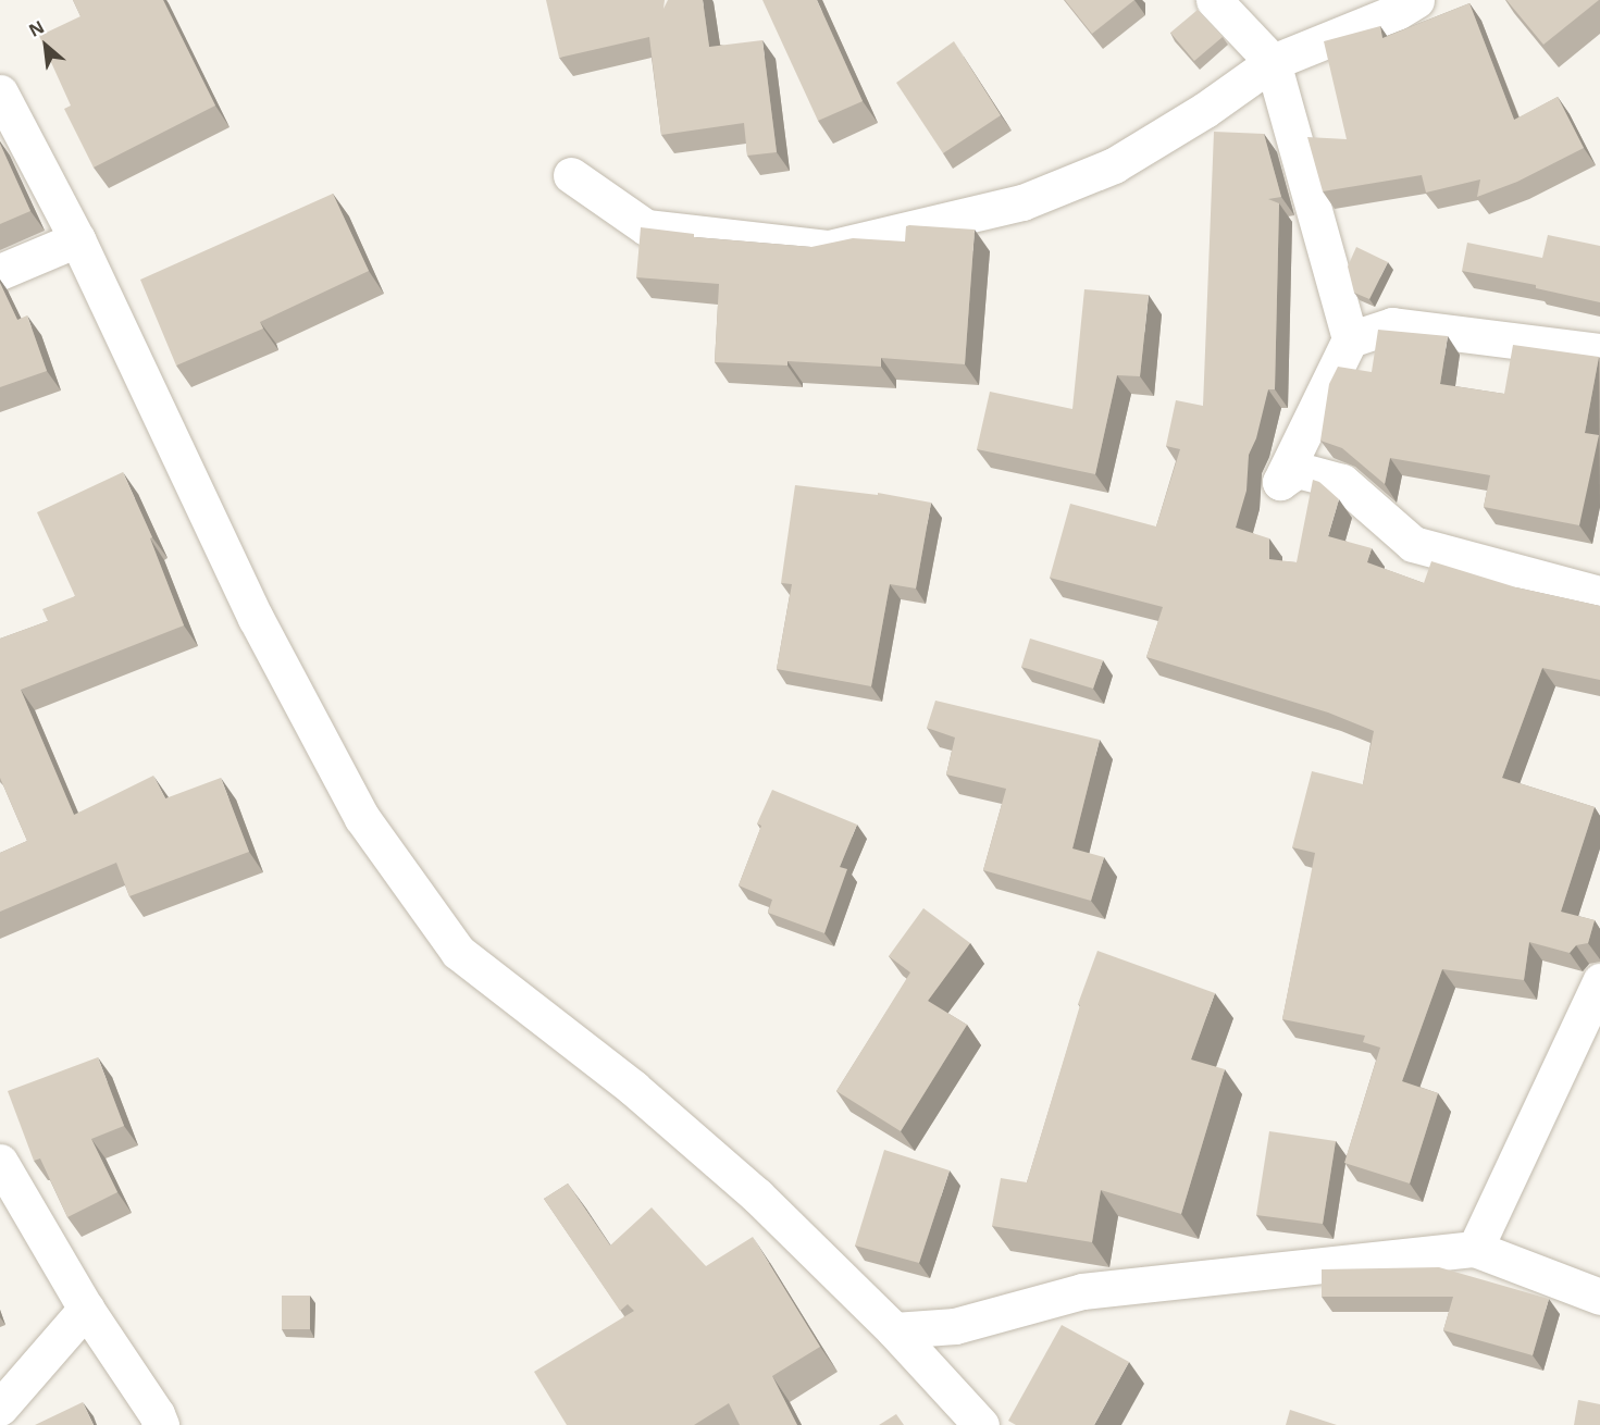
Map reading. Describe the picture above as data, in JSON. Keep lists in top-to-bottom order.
{
  "north": "top left"
}
